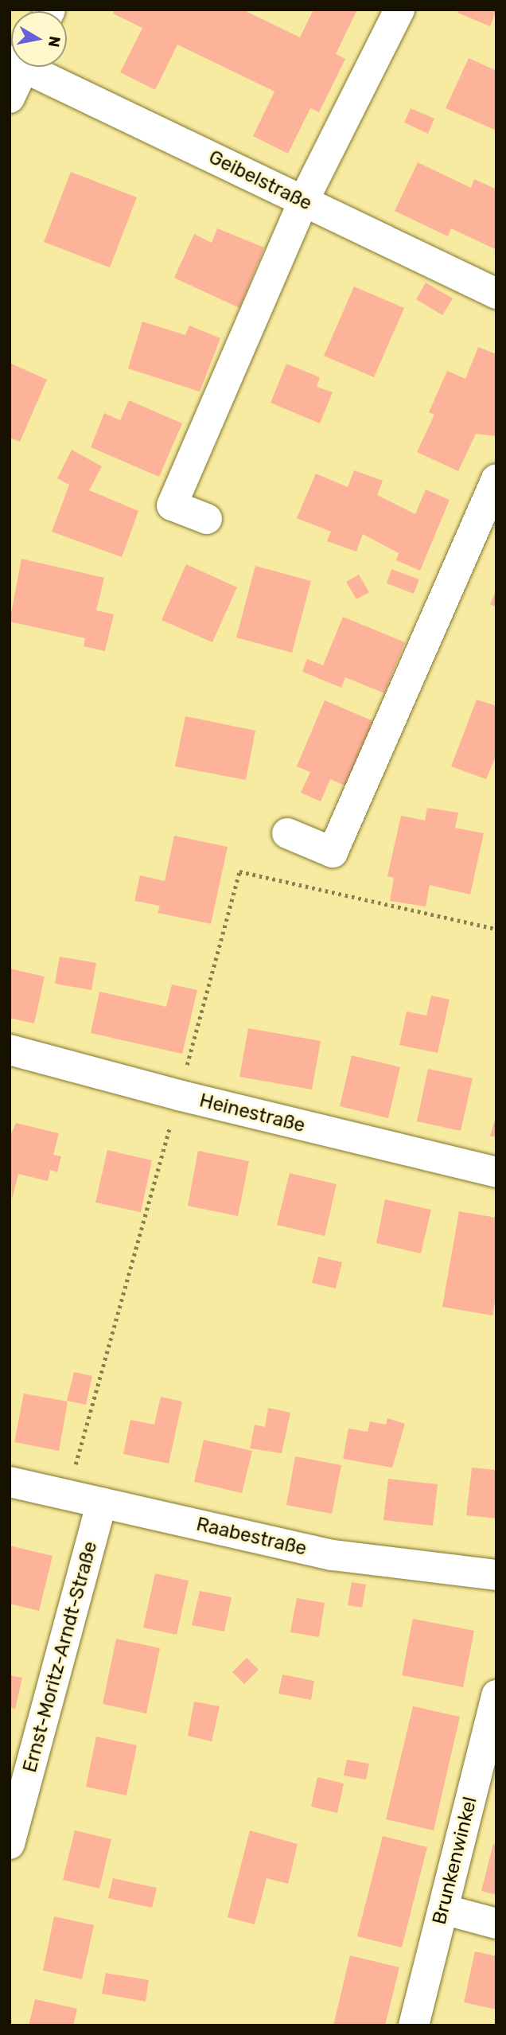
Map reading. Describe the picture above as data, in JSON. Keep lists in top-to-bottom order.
{
  "streets": {
    "street": [
      "Geibelstraße",
      "Heinestraße",
      "Raabestraße",
      "Ernst-Moritz-Arndt-Straße",
      "Brunkenwinkel"
    ]
  },
  "crossings": [
    ["Raabestraße", "Ernst-Moritz-Arndt-Straße"]
  ],
  "north": "right"
}
